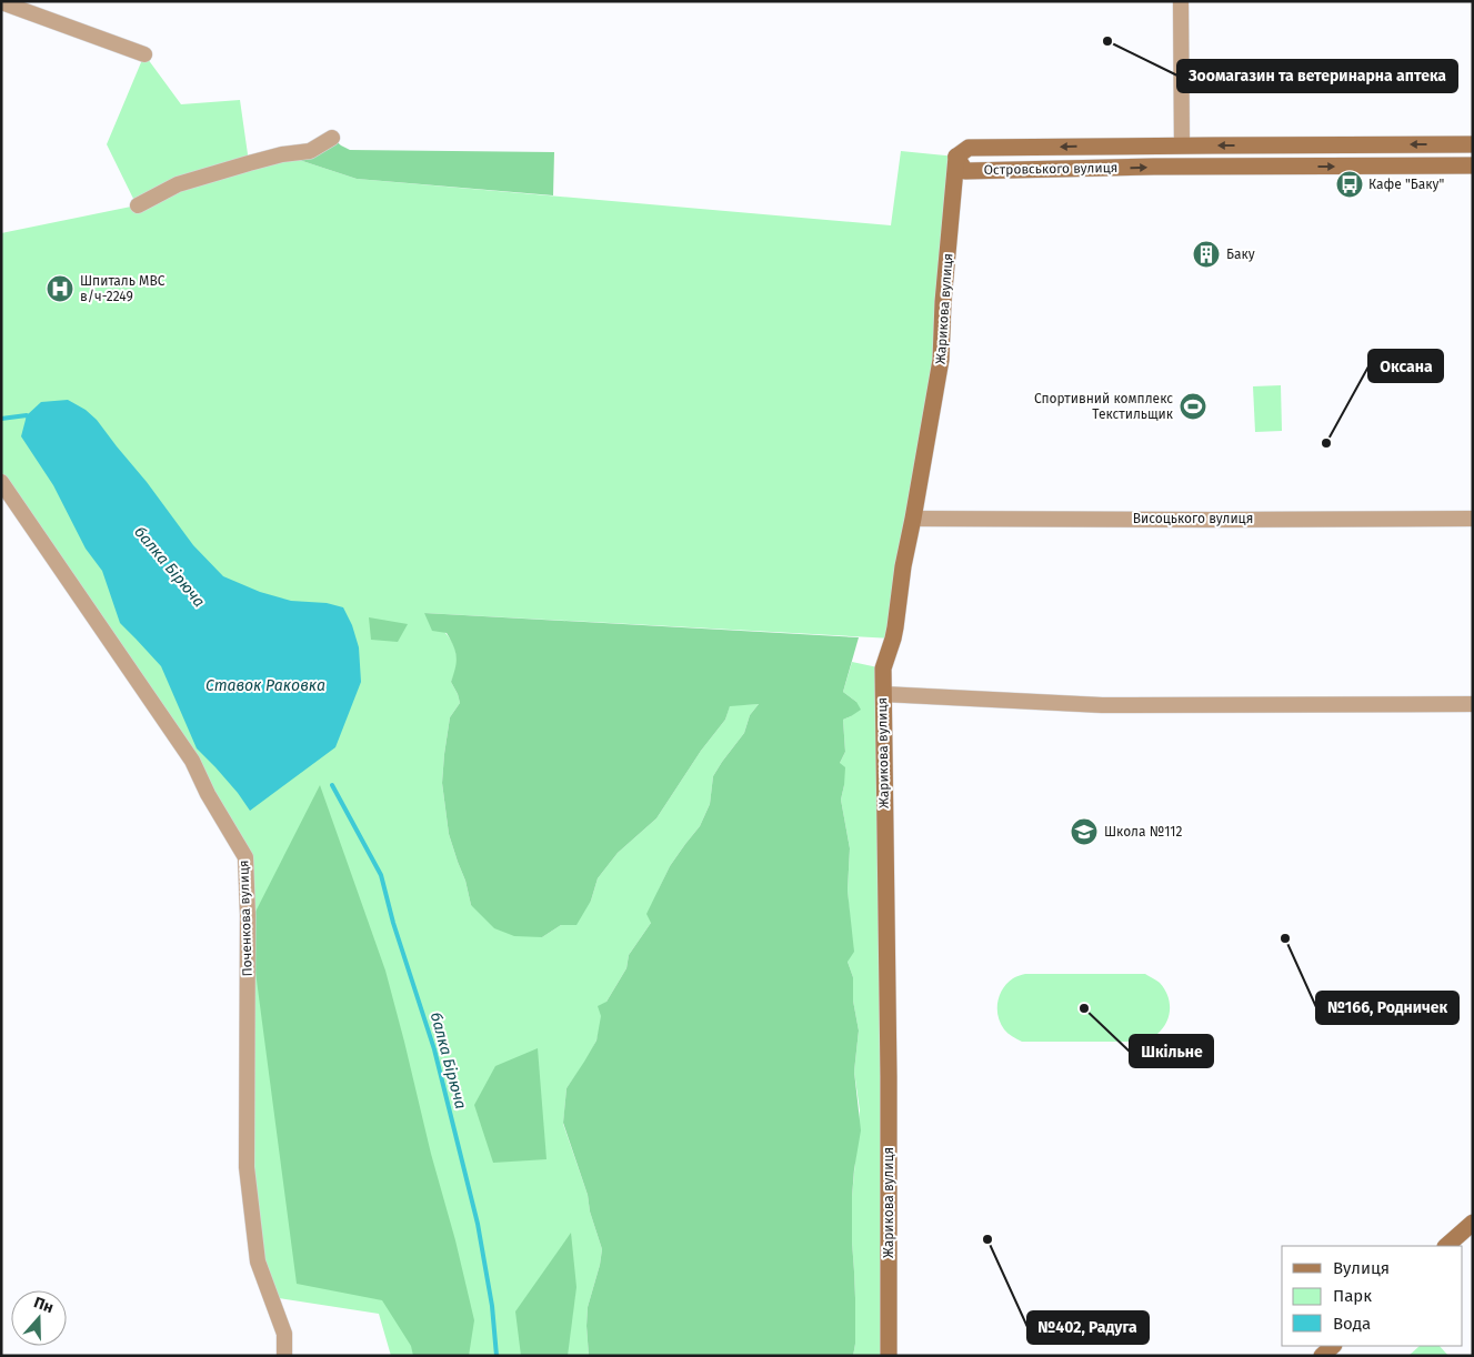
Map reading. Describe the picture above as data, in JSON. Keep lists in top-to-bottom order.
{
  "streets": {
    "street": [
      "Островського вулиця",
      "Жарикова вулиця",
      "Висоцького вулиця",
      "Поченкова вулиця"
    ]
  },
  "crossings": [
    ["Островського вулиця", "Жарикова вулиця"],
    ["Жарикова вулиця", "Висоцького вулиця"]
  ],
  "water": ["балка Бірюча", "Ставок Раковка"],
  "places": {
    "other": [
      "Зоомагазин та ветеринарна аптека",
      "Оксана",
      "№166, Родничек",
      "Шкільне",
      "№402, Радуга"
    ],
    "bus stop": ["Кафе \"Баку\""],
    "building": ["Баку"],
    "hospital": ["Шпиталь МВС в/ч-2249"],
    "sports": ["Спортивний комплекс Текстильщик"],
    "school or university": ["Школа №112"]
  },
  "legend": ["Вулиця", "Парк", "Вода"],
  "north": "top"
}
